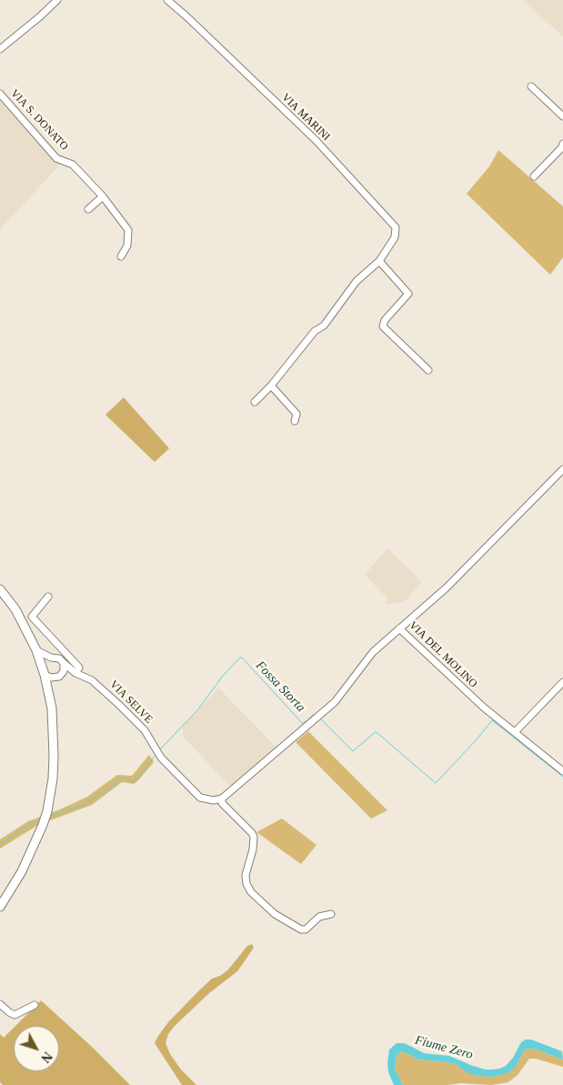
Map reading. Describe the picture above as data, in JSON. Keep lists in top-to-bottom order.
{
  "streets": {
    "street": [
      "VIA MARINI",
      "VIA S. DONATO",
      "VIA DEL MOLINO",
      "VIA SELVE"
    ]
  },
  "water": ["Fossa Storta", "Fiume Zero"],
  "north": "bottom right"
}
